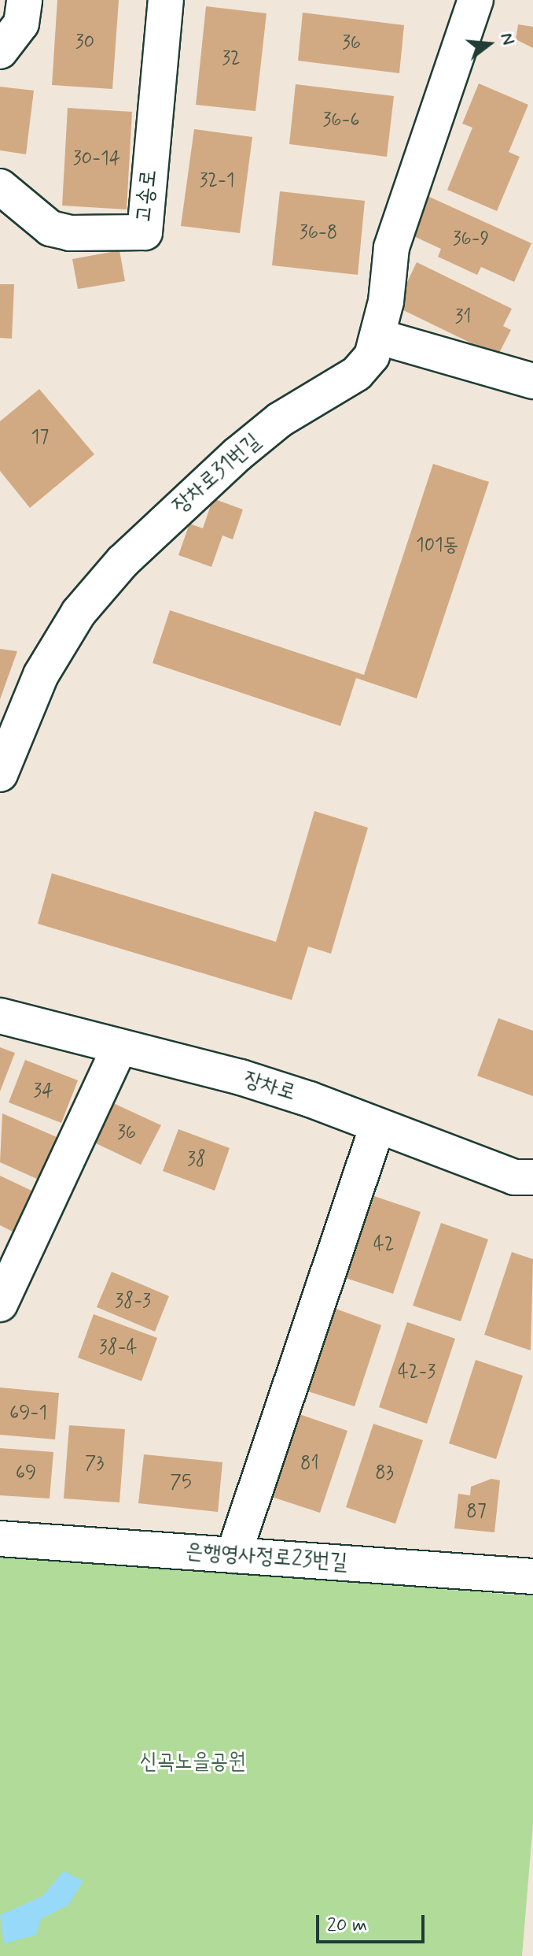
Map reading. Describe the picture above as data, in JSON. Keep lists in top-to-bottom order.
{
  "streets": {
    "street": [
      "고송로",
      "장차로31번길",
      "장차로",
      "은행영사정로23번길"
    ]
  },
  "parks": ["신곡노을공원"],
  "house_numbers": [
    "30",
    "36",
    "32",
    "36-6",
    "30-14",
    "32-1",
    "36-8",
    "36-9",
    "31",
    "17",
    "101동",
    "34",
    "36",
    "38",
    "42",
    "38-3",
    "38-4",
    "42-3",
    "69-1",
    "73",
    "81",
    "69",
    "83",
    "75",
    "87"
  ],
  "scale_bar": "20 m",
  "north": "right"
}
